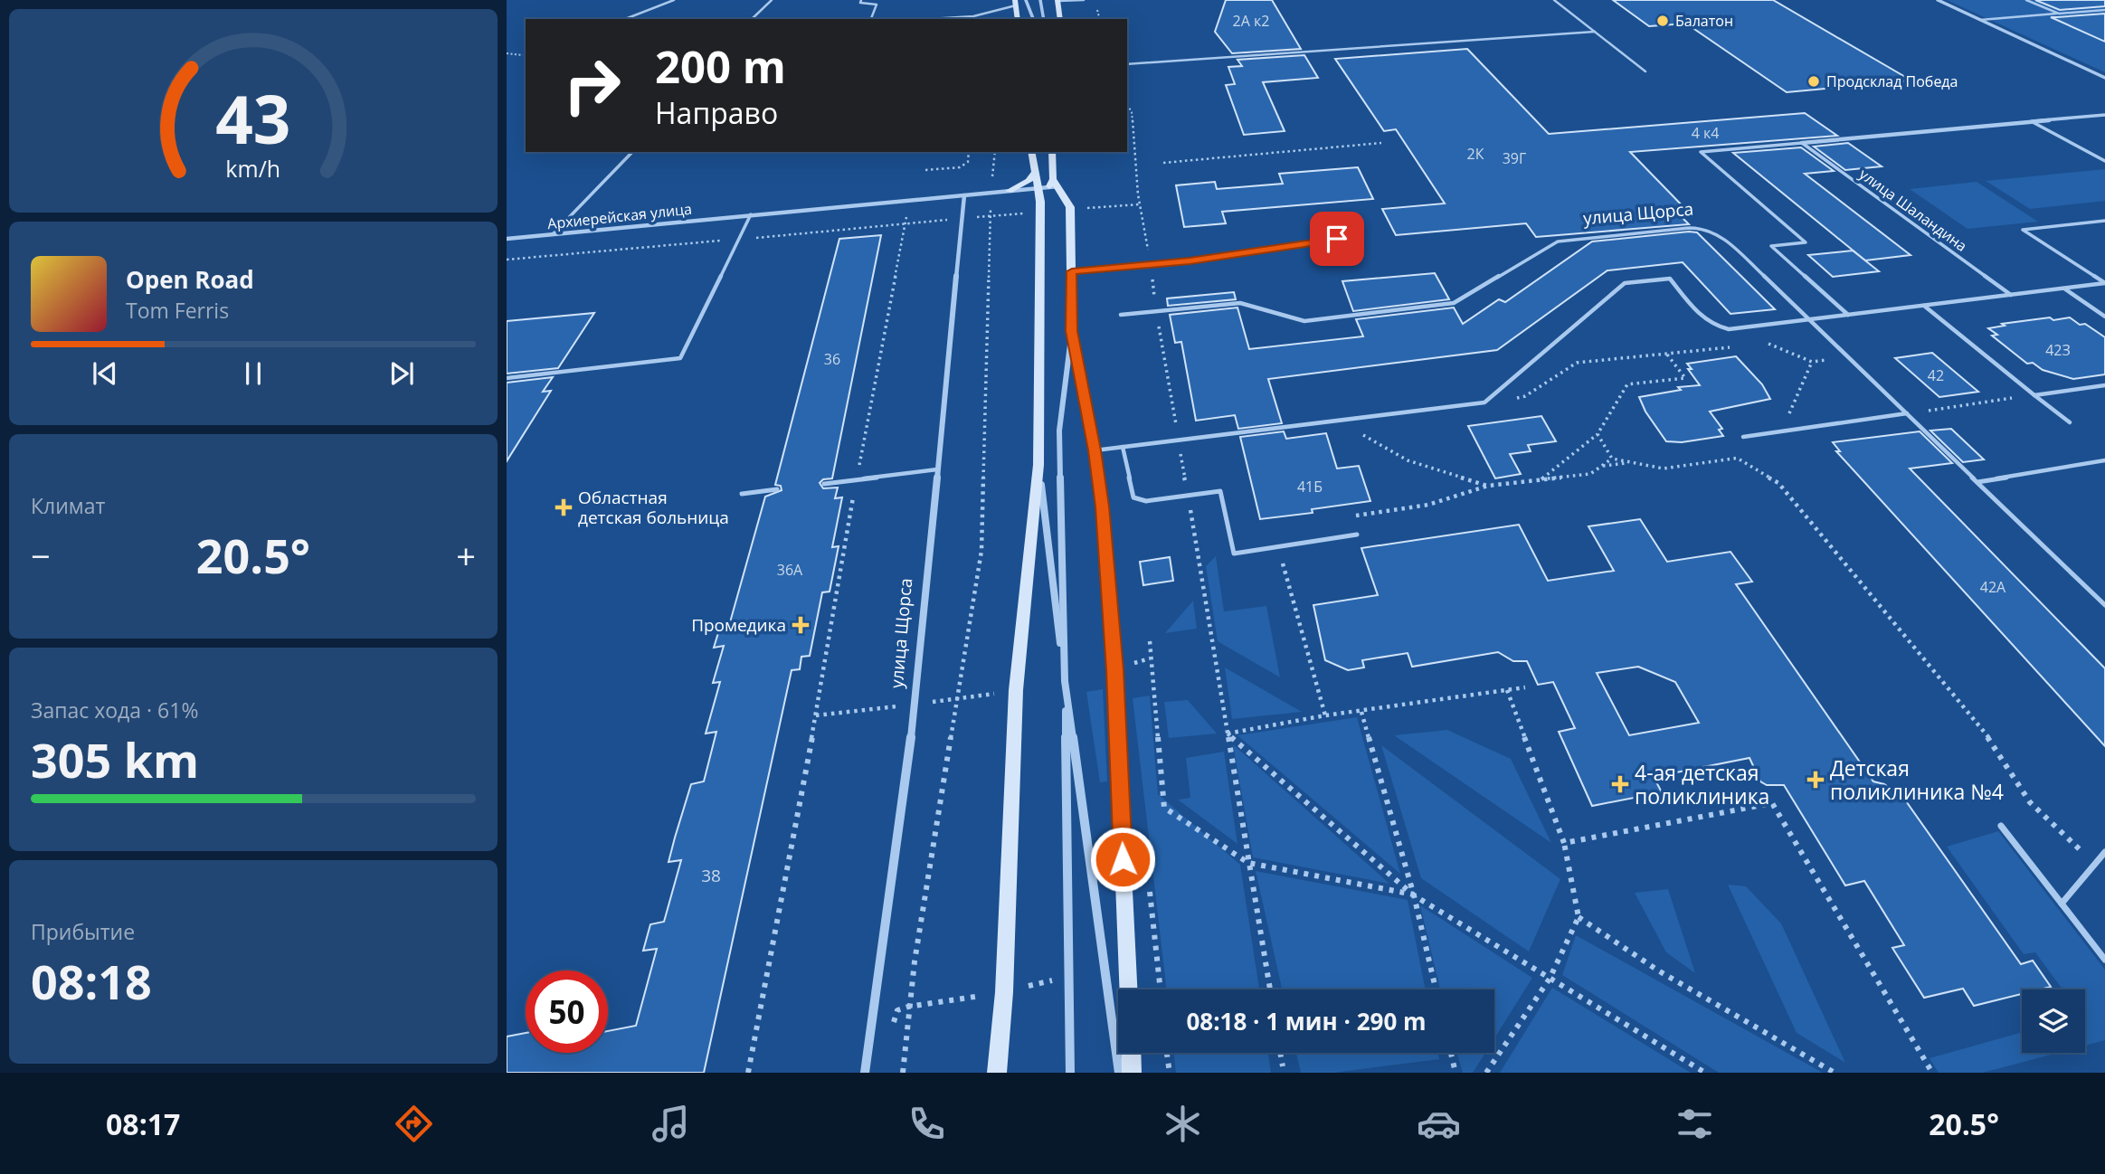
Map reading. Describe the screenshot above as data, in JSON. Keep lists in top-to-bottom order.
{
  "streets": {
    "street": ["улица Щорса", "Архиерейская улица"],
    "lane": ["улица Шаландина"]
  },
  "crossings": [
    ["улица Щорса", "Архиерейская улица"]
  ],
  "places": {
    "other": ["Балатон", "Продсклад Победа"],
    "health": [
      "Областная детская больница",
      "Промедика",
      "Детская поликлиника №4",
      "4-ая детская поликлиника"
    ]
  },
  "house_numbers": [
    "2А к2",
    "4 к4",
    "2К",
    "39Г",
    "42З",
    "36",
    "42",
    "41Б",
    "36А",
    "42А",
    "38"
  ],
  "page": {
    "turn": ["200 m", "Направо"],
    "song": ["Open Road", "Tom Ferris"],
    "tile": [
      "Климат",
      ["Запас хода · 61%", "305 km"],
      ["Прибытие", "08:18"]
    ],
    "heat": ["−", "20.5°", "+"],
    "limit": "50",
    "trip": "08:18 · 1 мин · 290 m",
    "tabs": ["08:17", "20.5°"],
    "gauge": ["43", "km/h"]
  }
}
